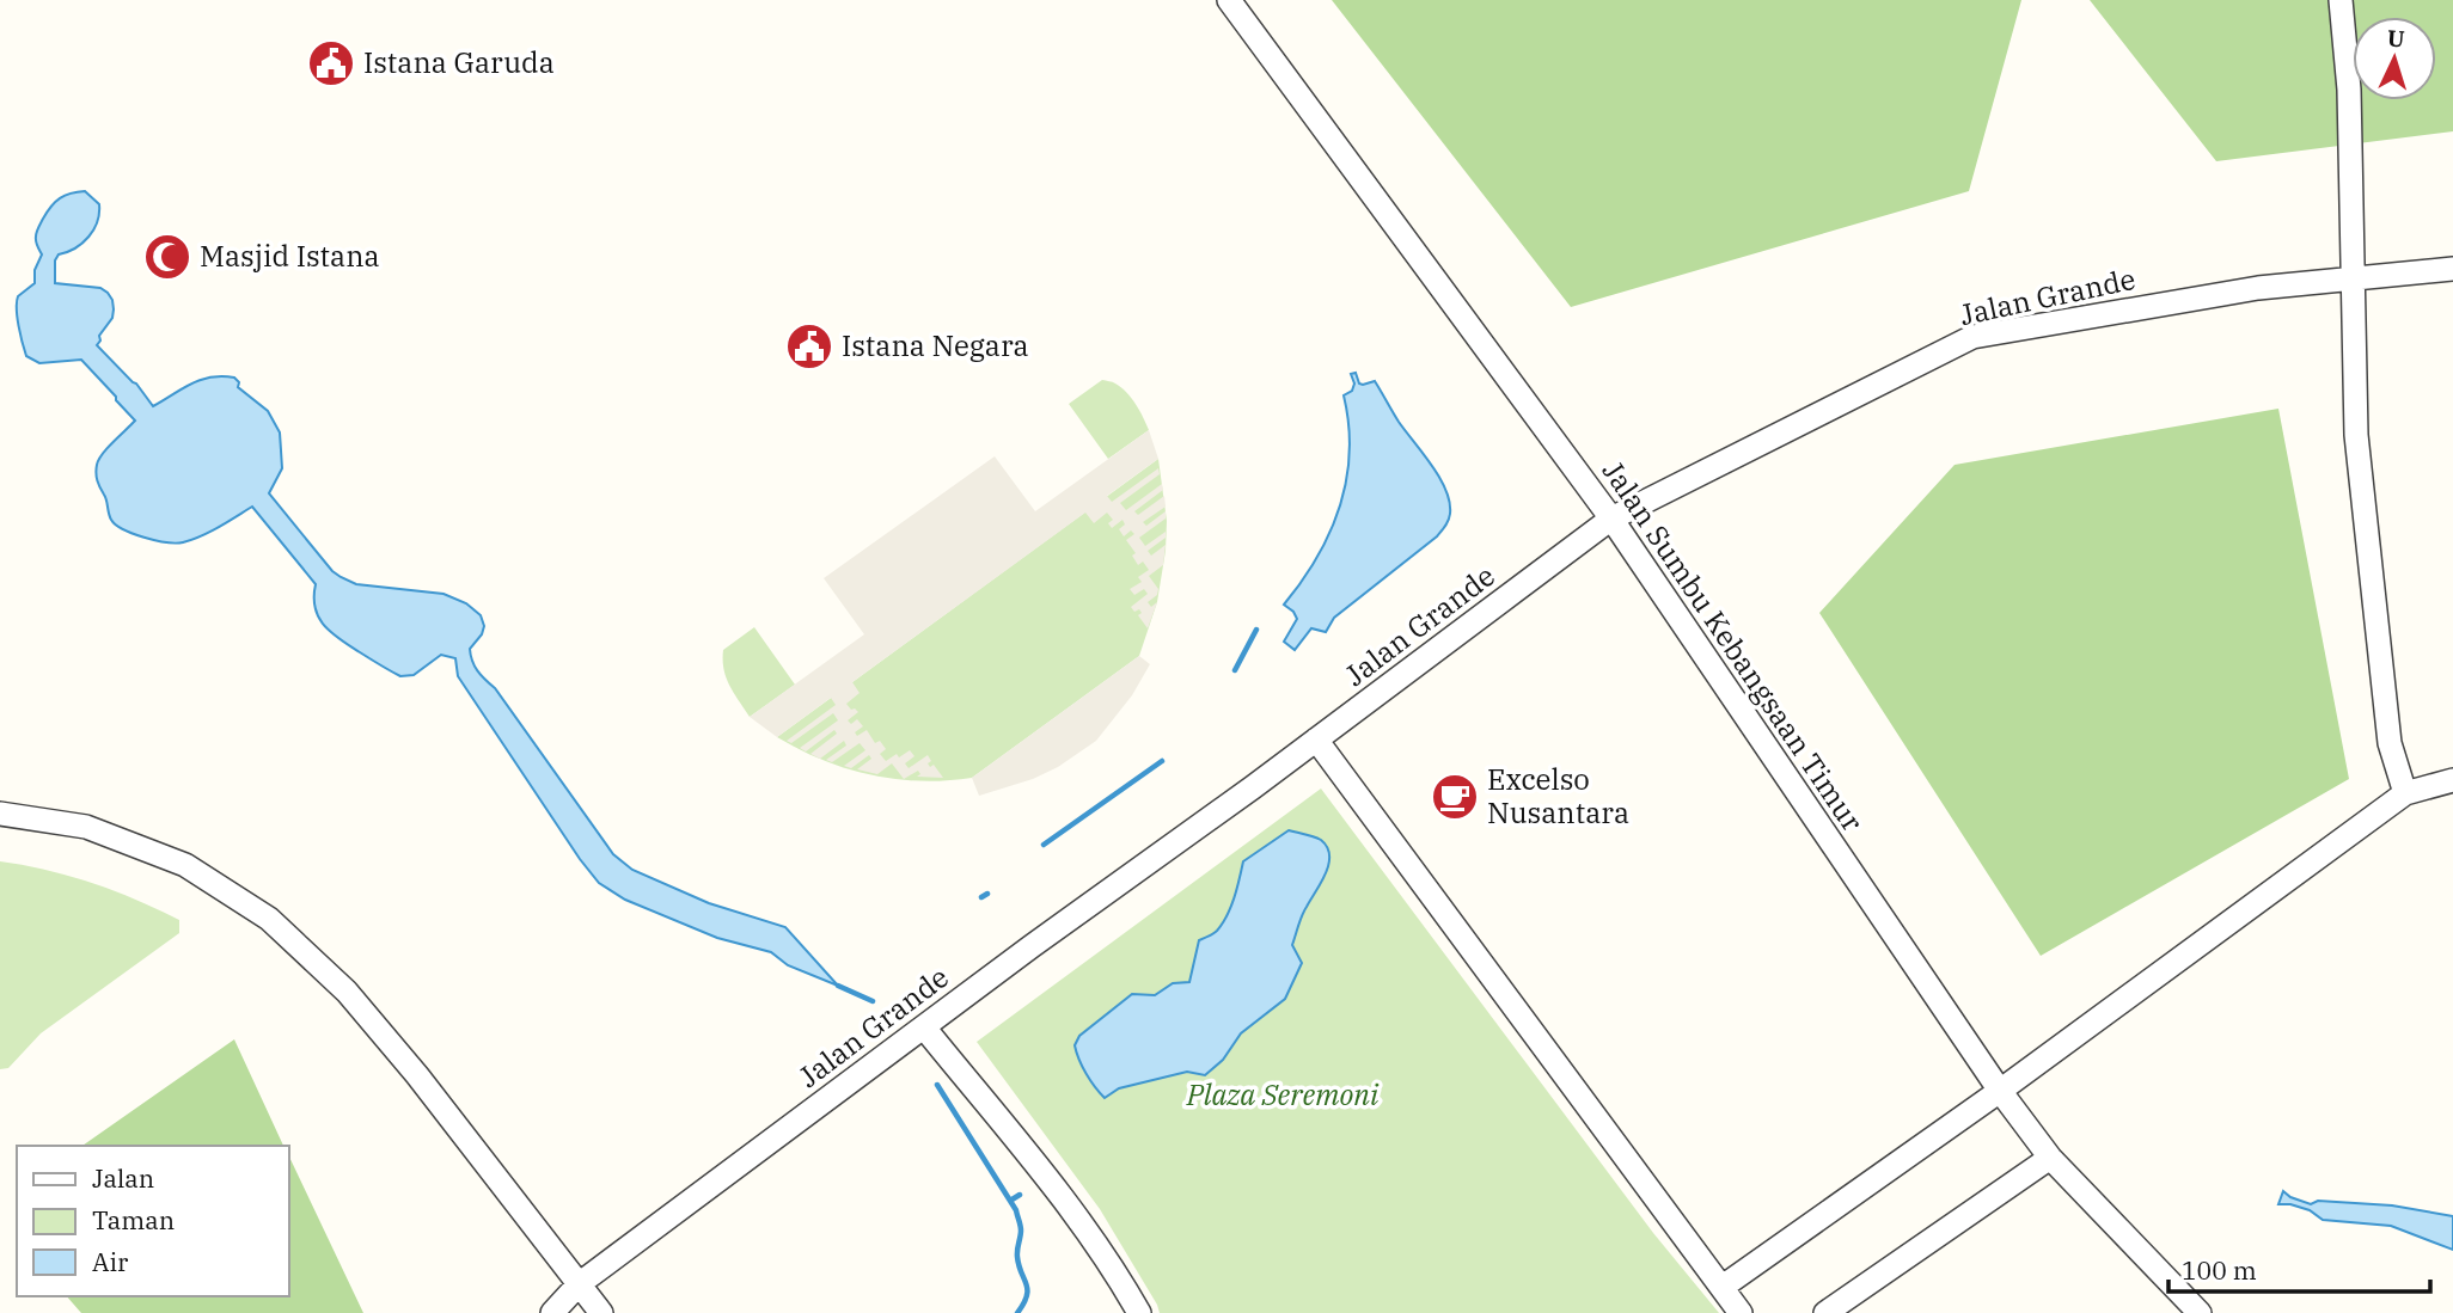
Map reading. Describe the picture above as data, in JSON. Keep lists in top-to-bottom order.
{
  "streets": {
    "street": ["Jalan Grande", "Jalan Sumbu Kebangsaan Timur"]
  },
  "crossings": [
    ["Jalan Grande", "Jalan Sumbu Kebangsaan Timur"]
  ],
  "parks": ["Plaza Seremoni"],
  "places": {
    "public building": ["Istana Garuda", "Istana Negara"],
    "mosque": ["Masjid Istana"],
    "cafe": ["Excelso Nusantara"]
  },
  "legend": ["Jalan", "Taman", "Air"],
  "scale_bar": "100 m",
  "north": "top"
}
